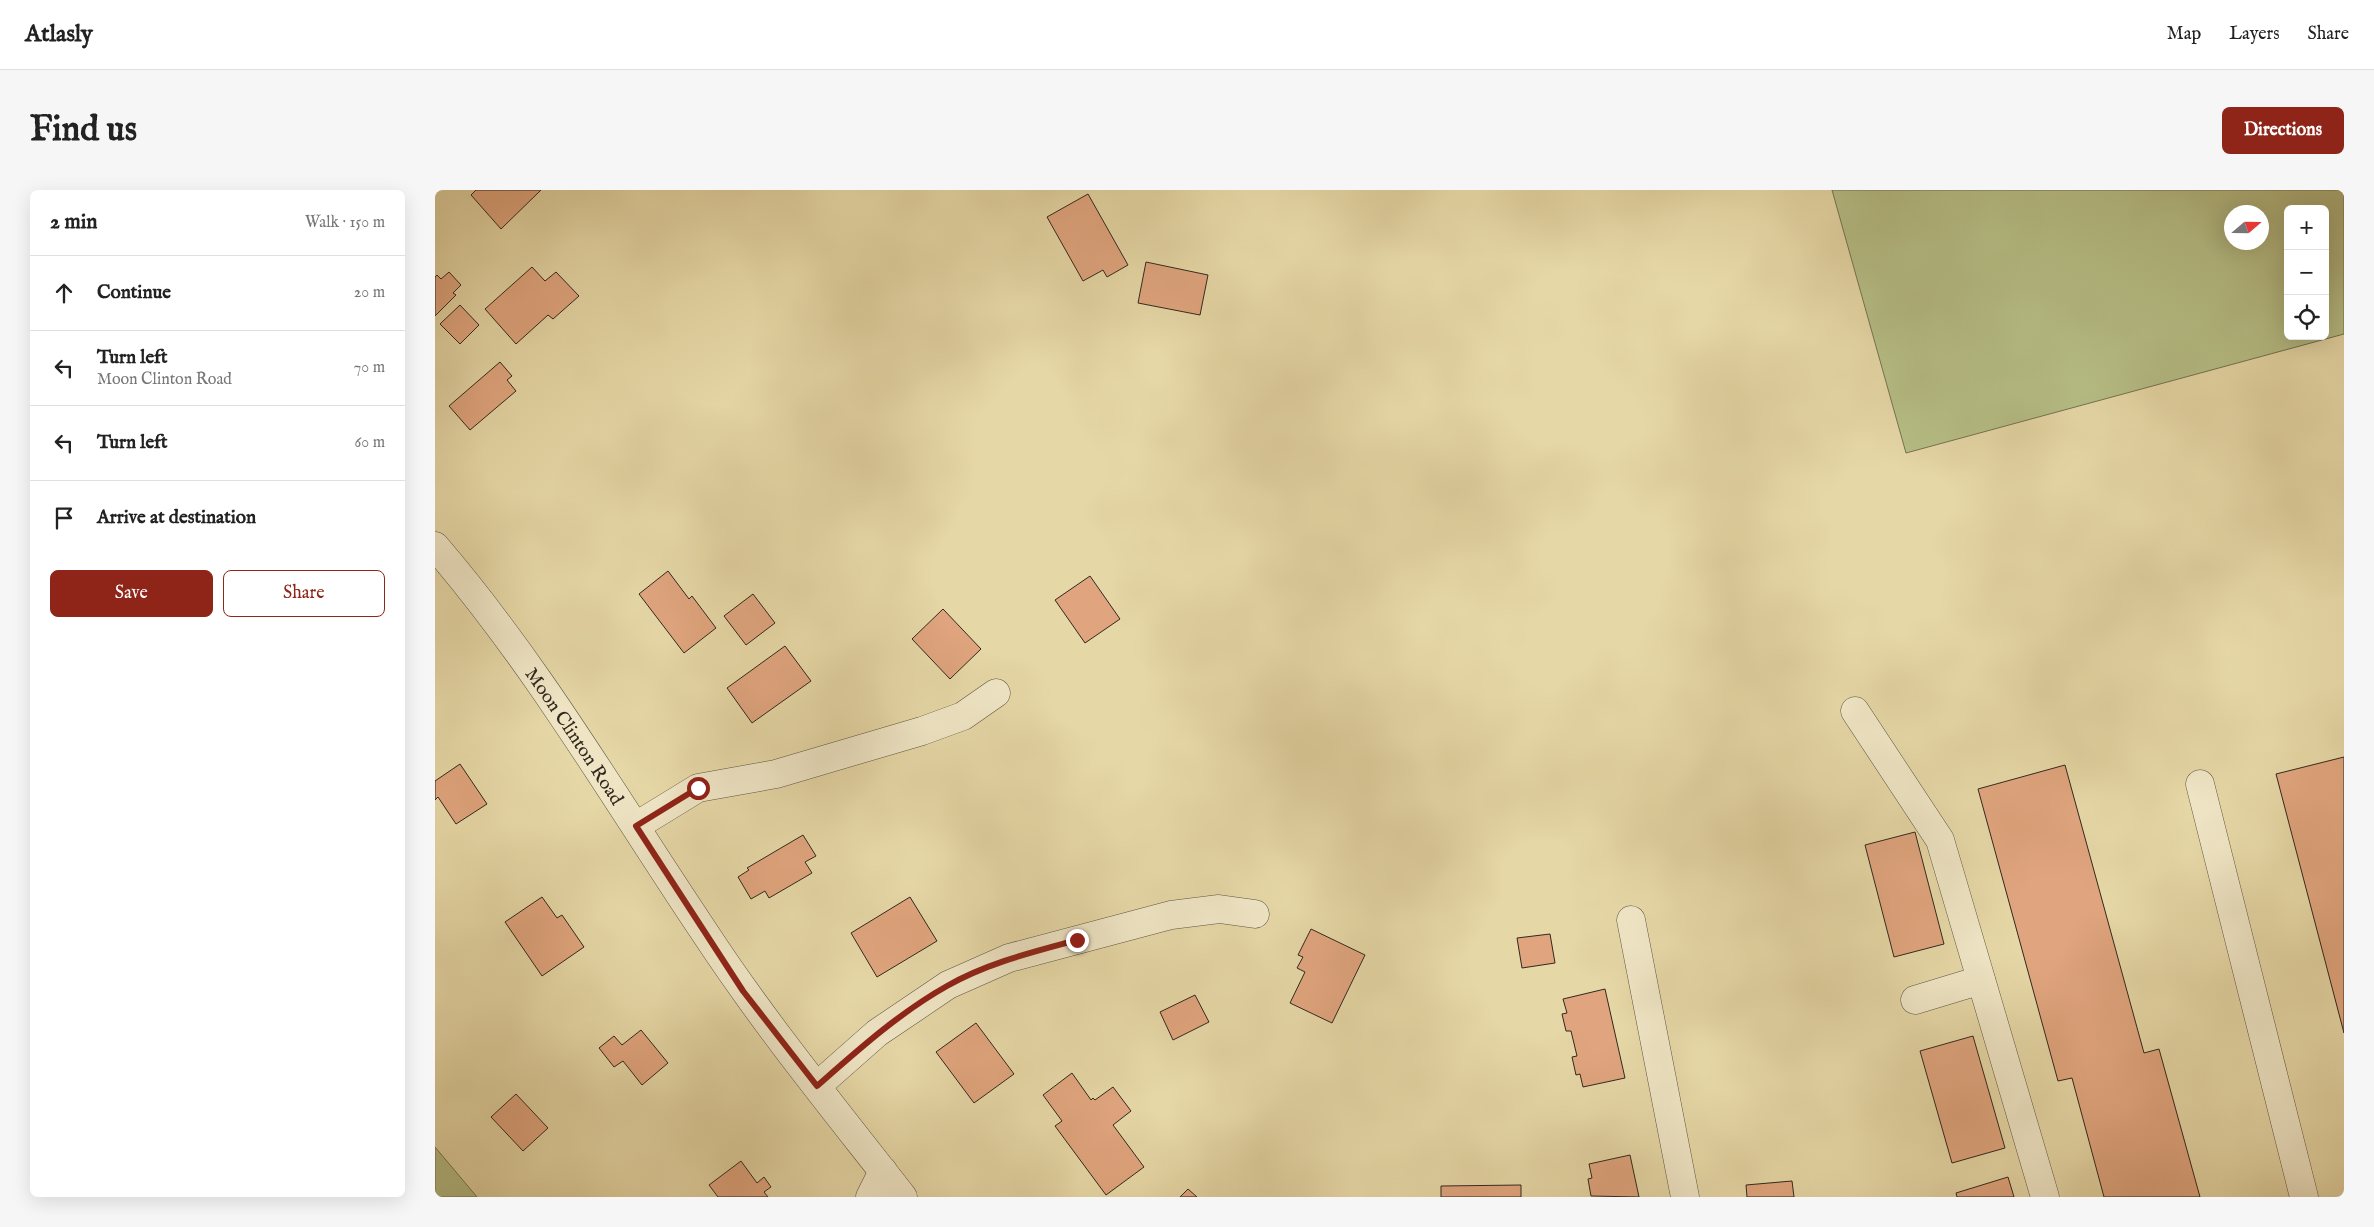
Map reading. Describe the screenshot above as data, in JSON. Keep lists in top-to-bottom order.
{
  "streets": {
    "street": ["Moon Clinton Road"]
  },
  "north": "right",
  "page": {
    "header": "Atlasly",
    "nav": ["Map", "Layers", "Share"],
    "buttons": [
      "Directions",
      ["Save", "Share"]
    ],
    "title": "Find us",
    "heading": ["2 min", "Walk · 150 m"],
    "map_buttons": ["+", "−"],
    "list": [
      ["Continue", "20 m"],
      ["Turn left", "Moon Clinton Road", "70 m"],
      ["Turn left", "60 m"],
      "Arrive at destination"
    ]
  }
}
